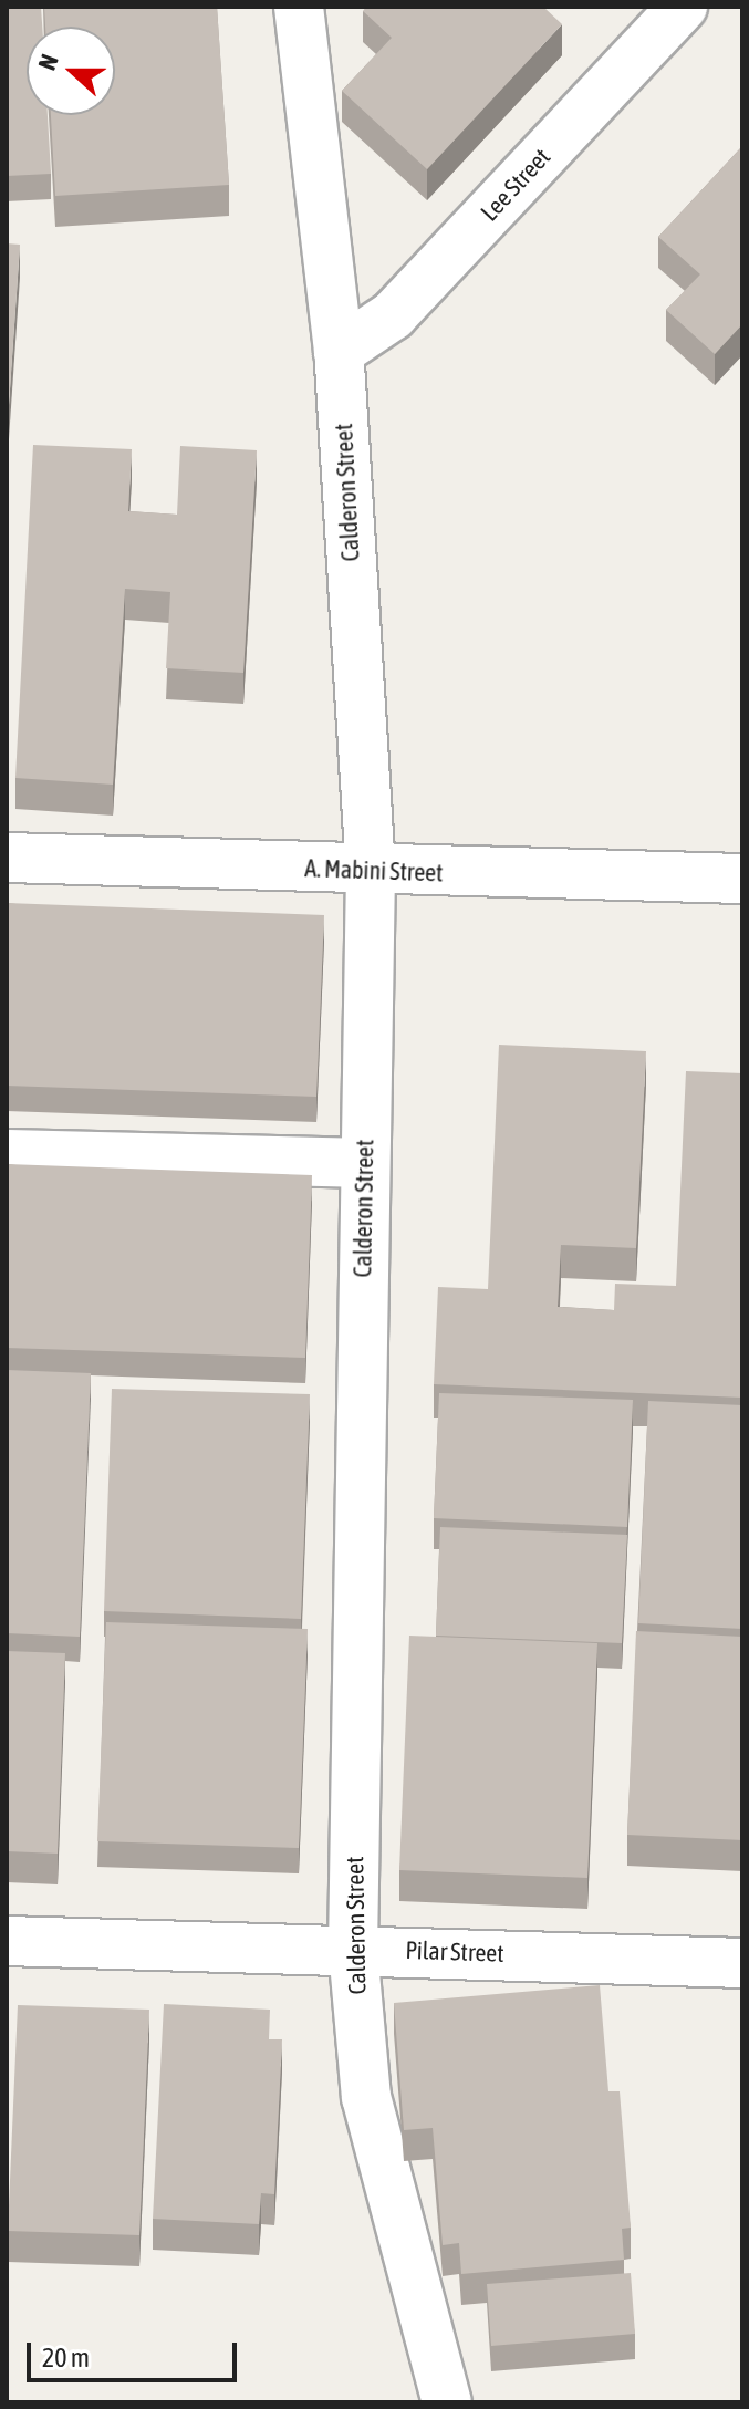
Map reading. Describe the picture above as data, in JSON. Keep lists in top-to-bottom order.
{
  "streets": {
    "street": [
      "Lee Street",
      "Calderon Street",
      "A. Mabini Street",
      "Pilar Street"
    ]
  },
  "crossings": [
    ["Lee Street", "Calderon Street"],
    ["Calderon Street", "A. Mabini Street"],
    ["Calderon Street", "Pilar Street"]
  ],
  "scale_bar": "20 m",
  "north": "left"
}
